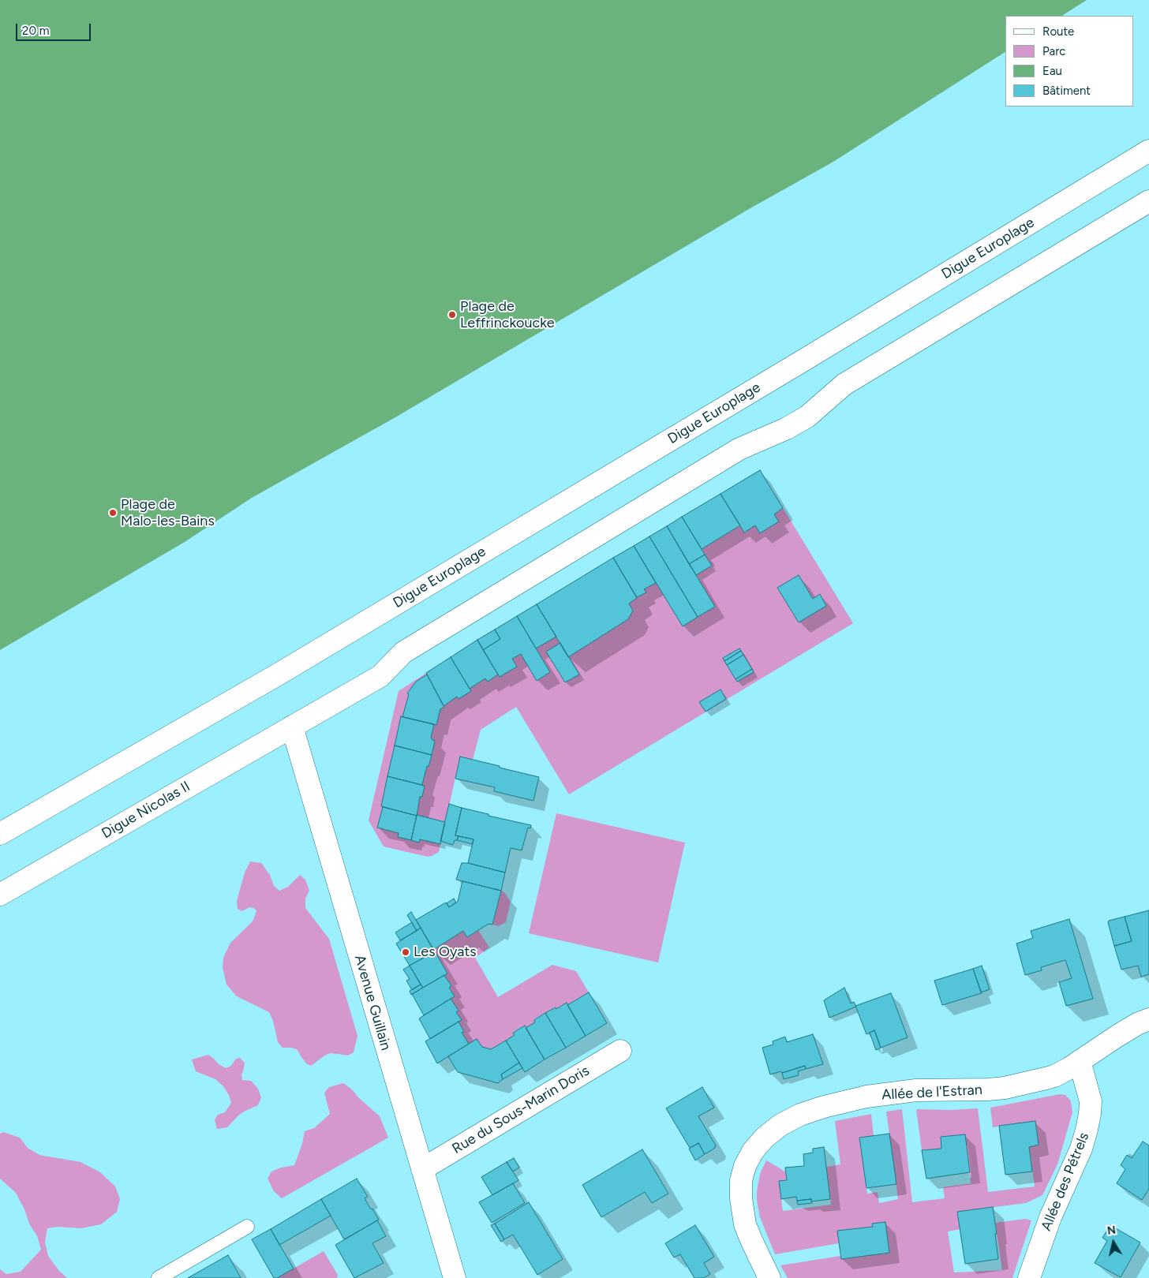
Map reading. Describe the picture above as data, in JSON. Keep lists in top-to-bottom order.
{
  "streets": {
    "street": [
      "Digue Europlage",
      "Digue Nicolas II",
      "Avenue Guillain",
      "Allée de l'Estran",
      "Rue du Sous-Marin Doris",
      "Allée des Pétrels"
    ]
  },
  "crossings": [
    ["Digue Nicolas II", "Avenue Guillain"],
    ["Avenue Guillain", "Rue du Sous-Marin Doris"],
    ["Allée de l'Estran", "Allée des Pétrels"]
  ],
  "places": ["Plage de Leffrinckoucke", "Plage de Malo-les-Bains", "Les Oyats"],
  "legend": [
    "Route",
    "Parc",
    "Eau",
    "Bâtiment"
  ],
  "scale_bar": "20 m",
  "north": "top"
}
